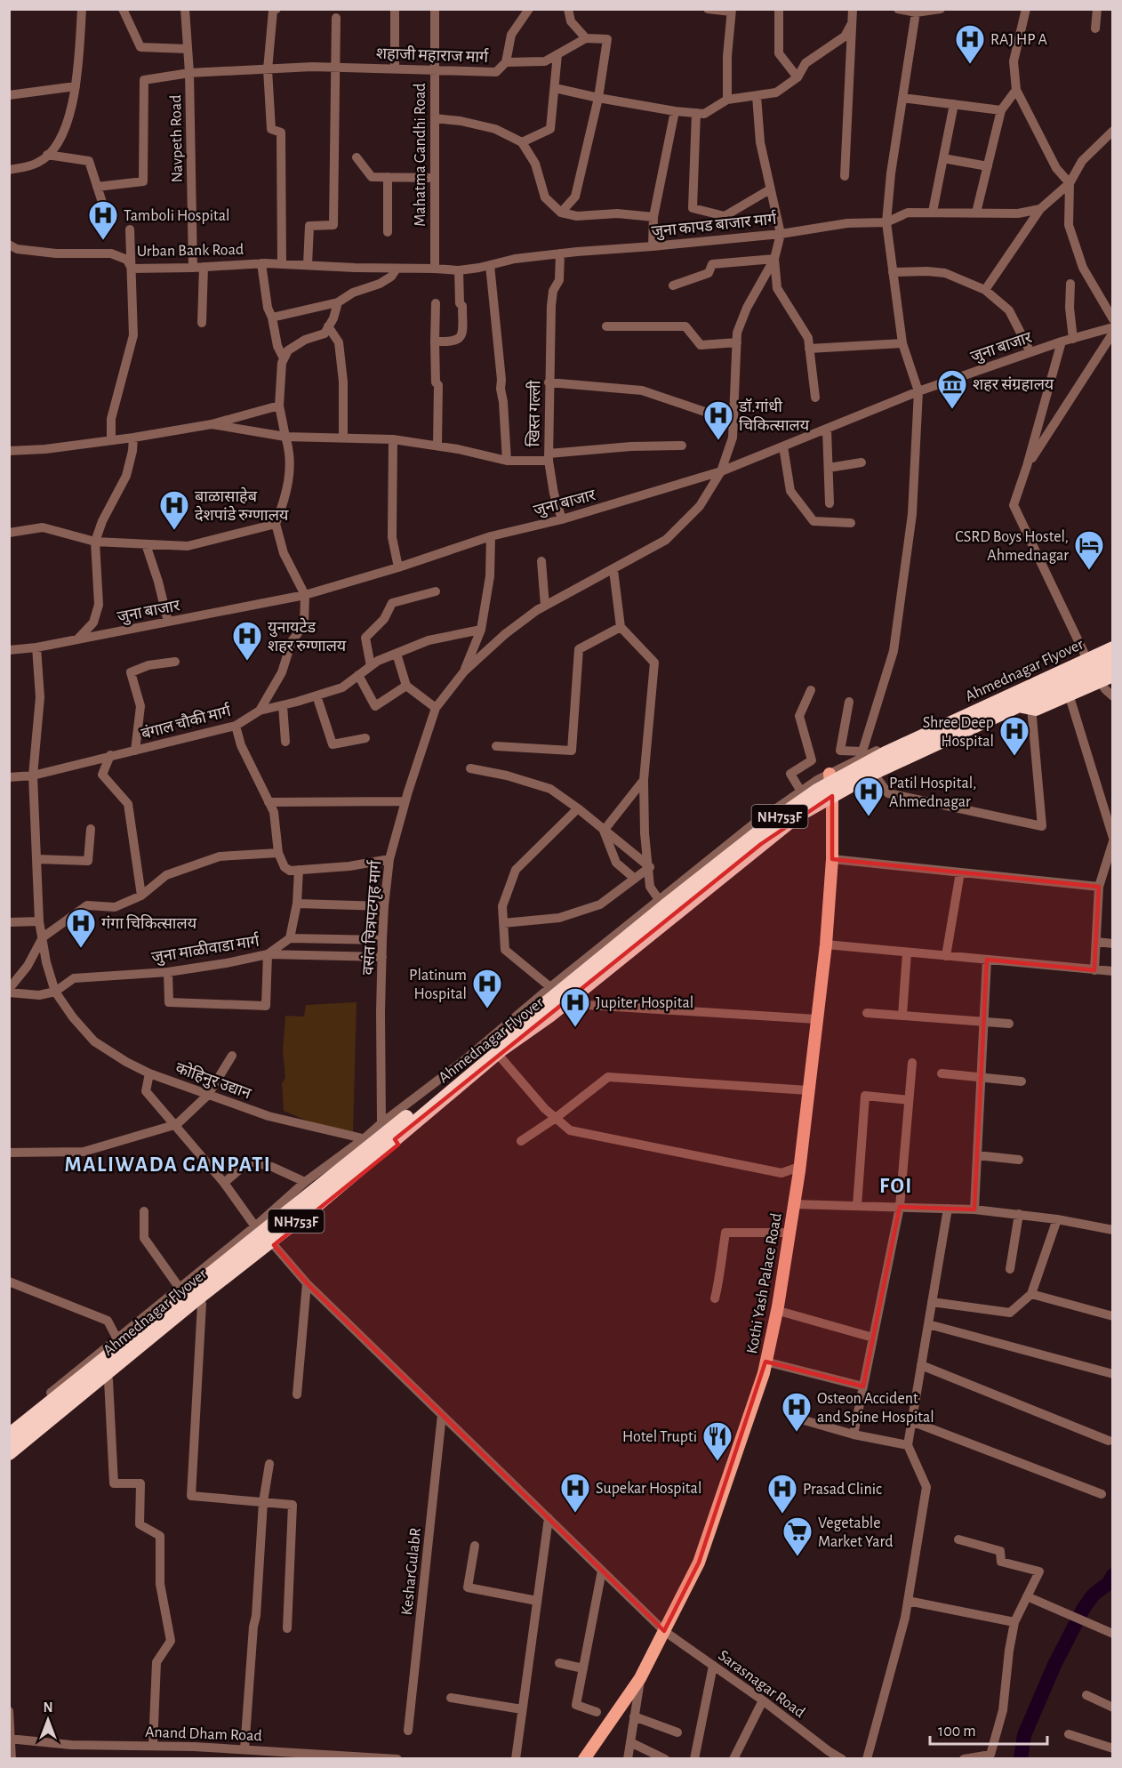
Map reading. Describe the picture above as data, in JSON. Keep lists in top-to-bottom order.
{
  "streets": {
    "highway": ["Ahmednagar Flyover", "NH753F"],
    "main road": ["Kothi Yash Palace Road"],
    "street": [
      "शहाजी महाराज मार्ग",
      "Navpeth Road",
      "Mahatma Gandhi Road",
      "जुना कापड बाजार मार्ग",
      "Urban Bank Road",
      "जुना बाजार",
      "खिस्त गल्ली",
      "बंगाल चौकी मार्ग",
      "वसंत चित्रपटगृह मार्ग",
      "जुना माळीवाडा मार्ग",
      "कोहिनुर उद्यान",
      "KesharGulabR",
      "Sarasnagar Road",
      "Anand Dham Road"
    ]
  },
  "crossings": [
    ["शहाजी महाराज मार्ग", "Navpeth Road"],
    ["शहाजी महाराज मार्ग", "Mahatma Gandhi Road"],
    ["Navpeth Road", "Urban Bank Road"],
    ["Mahatma Gandhi Road", "जुना कापड बाजार मार्ग"],
    ["जुना कापड बाजार मार्ग", "Urban Bank Road"],
    ["जुना कापड बाजार मार्ग", "खिस्त गल्ली"],
    ["जुना बाजार", "खिस्त गल्ली"],
    ["जुना बाजार", "कोहिनुर उद्यान"],
    ["बंगाल चौकी मार्ग", "कोहिनुर उद्यान"],
    ["जुना माळीवाडा मार्ग", "कोहिनुर उद्यान"],
    ["Kothi Yash Palace Road", "Sarasnagar Road"],
    ["KesharGulabR", "Sarasnagar Road"]
  ],
  "districts": ["MALIWADA GANPATI", "FOI"],
  "places": {
    "hospital": [
      "RAJ HP A",
      "Tamboli Hospital",
      "डॉ.गांधी चिकित्सालय",
      "बाळासाहेब देशपांडे रुग्णालय",
      "युनायटेड शहर रुग्णालय",
      "Shree Deep Hospital",
      "Patil Hospital, Ahmednagar",
      "गंगा चिकित्सालय",
      "Platinum Hospital",
      "Jupiter Hospital",
      "Osteon Accident and Spine Hospital",
      "Supekar Hospital",
      "Prasad Clinic"
    ],
    "museum": ["शहर संग्रहालय"],
    "hotel": ["CSRD Boys Hostel, Ahmednagar"],
    "restaurant": ["Hotel Trupti"],
    "supermarket": ["Vegetable Market Yard"]
  },
  "scale_bar": "100 m",
  "north": "top"
}
